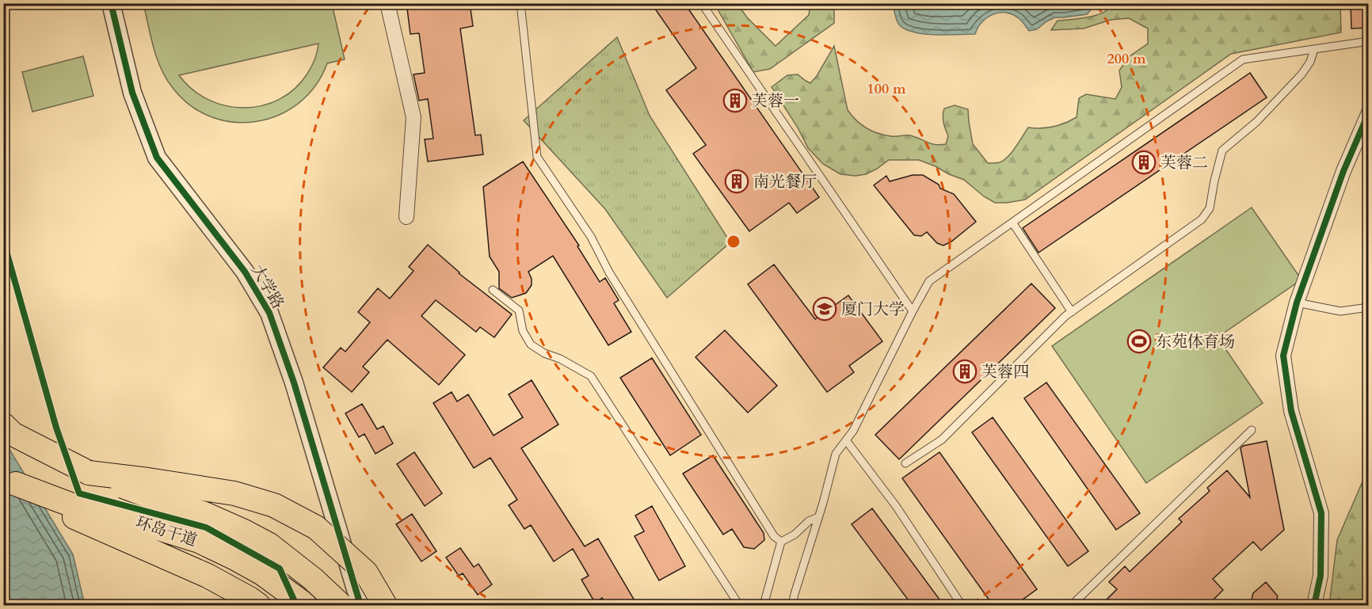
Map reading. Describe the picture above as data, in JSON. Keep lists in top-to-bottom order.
{
  "streets": {
    "highway": ["环岛干道"],
    "street": ["大学路"]
  },
  "places": {
    "building": [
      "芙蓉一",
      "芙蓉二",
      "南光餐厅",
      "芙蓉四"
    ],
    "school or university": ["厦门大学"],
    "sports": ["东苑体育场"]
  },
  "rings": ["200 m", "100 m"]
}
